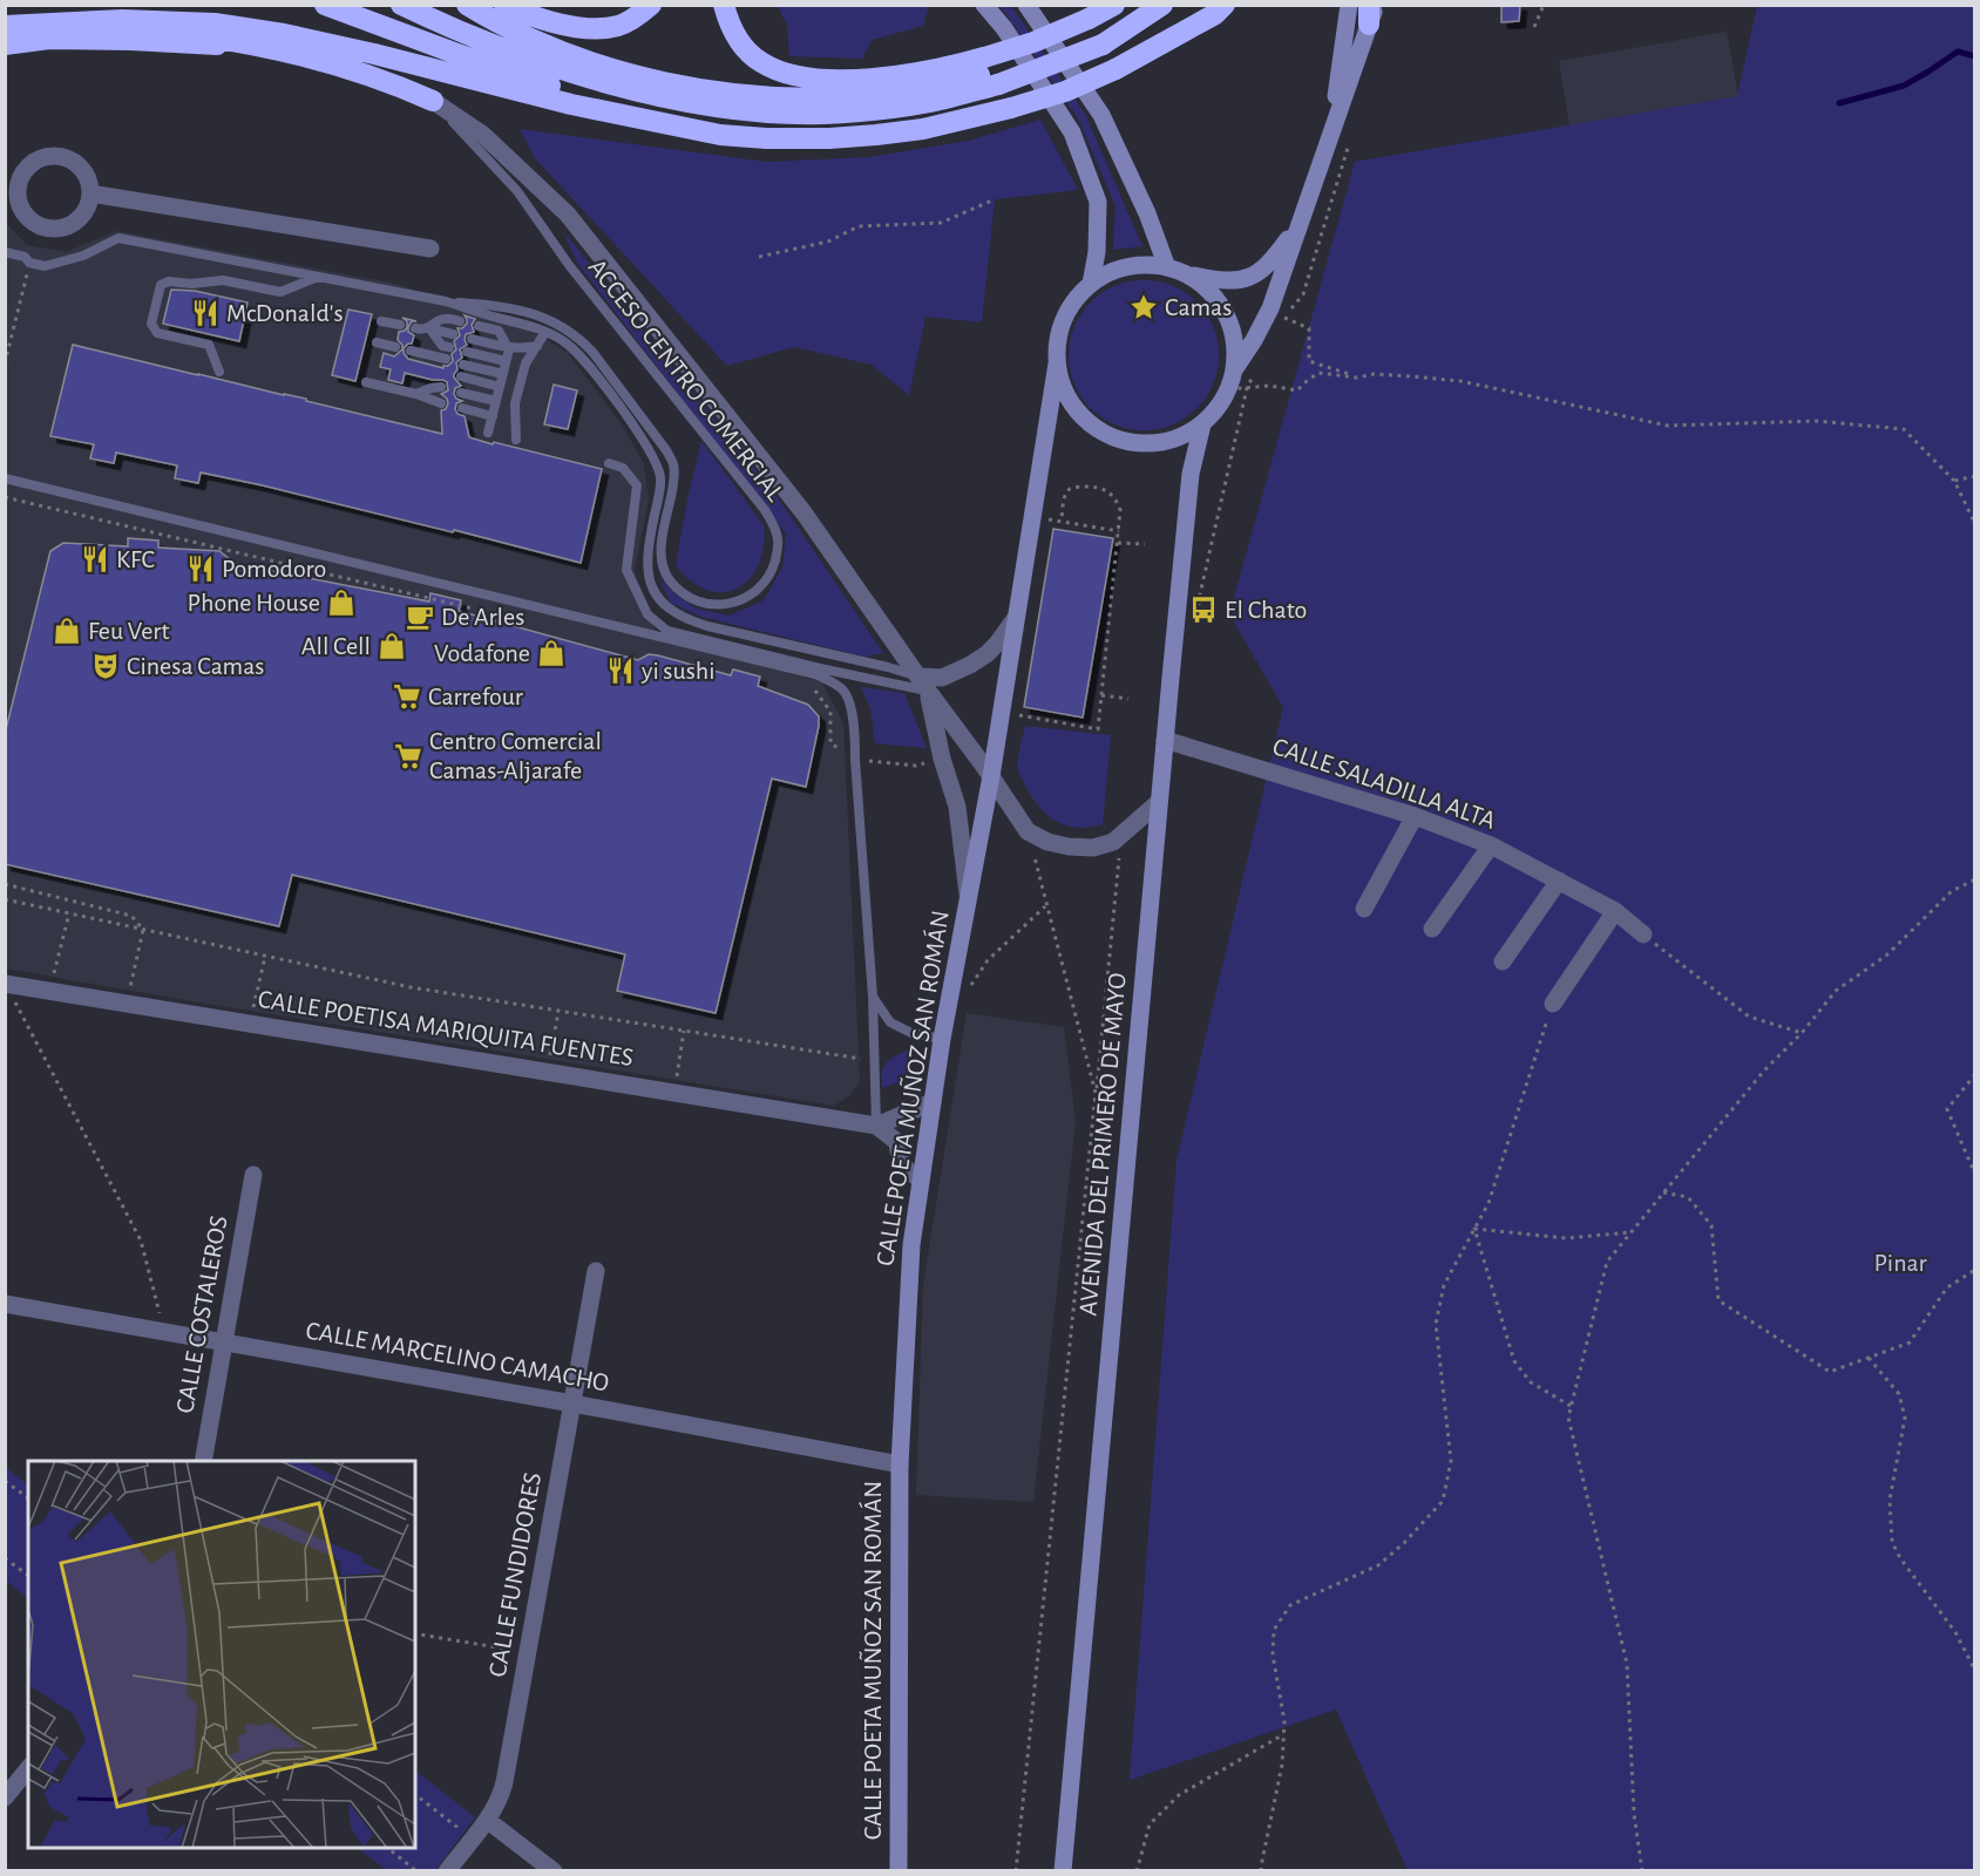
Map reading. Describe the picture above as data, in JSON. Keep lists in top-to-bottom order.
{
  "streets": {
    "main road": ["CALLE POETA MUÑOZ SAN ROMÁN", "AVENIDA DEL PRIMERO DE MAYO"],
    "street": [
      "CALLE SALADILLA ALTA",
      "CALLE POETISA MARIQUITA FUENTES",
      "CALLE COSTALEROS",
      "CALLE MARCELINO CAMACHO",
      "CALLE FUNDIDORES"
    ],
    "lane": ["ACCESO CENTRO COMERCIAL"]
  },
  "crossings": [
    ["CALLE SALADILLA ALTA", "AVENIDA DEL PRIMERO DE MAYO"],
    ["CALLE POETA MUÑOZ SAN ROMÁN", "AVENIDA DEL PRIMERO DE MAYO"],
    ["CALLE POETA MUÑOZ SAN ROMÁN", "CALLE MARCELINO CAMACHO"],
    ["CALLE COSTALEROS", "CALLE MARCELINO CAMACHO"],
    ["CALLE MARCELINO CAMACHO", "CALLE FUNDIDORES"]
  ],
  "parks": ["Pinar"],
  "places": {
    "place": ["Camas"],
    "restaurant": [
      "McDonald's",
      "KFC",
      "Pomodoro",
      "yi sushi"
    ],
    "shop": [
      "Phone House",
      "Feu Vert",
      "All Cell",
      "Vodafone"
    ],
    "bus stop": ["El Chato"],
    "cafe": ["De Arles"],
    "theatre": ["Cinesa Camas"],
    "supermarket": ["Carrefour", "Centro Comercial Camas-Aljarafe"]
  }
}
